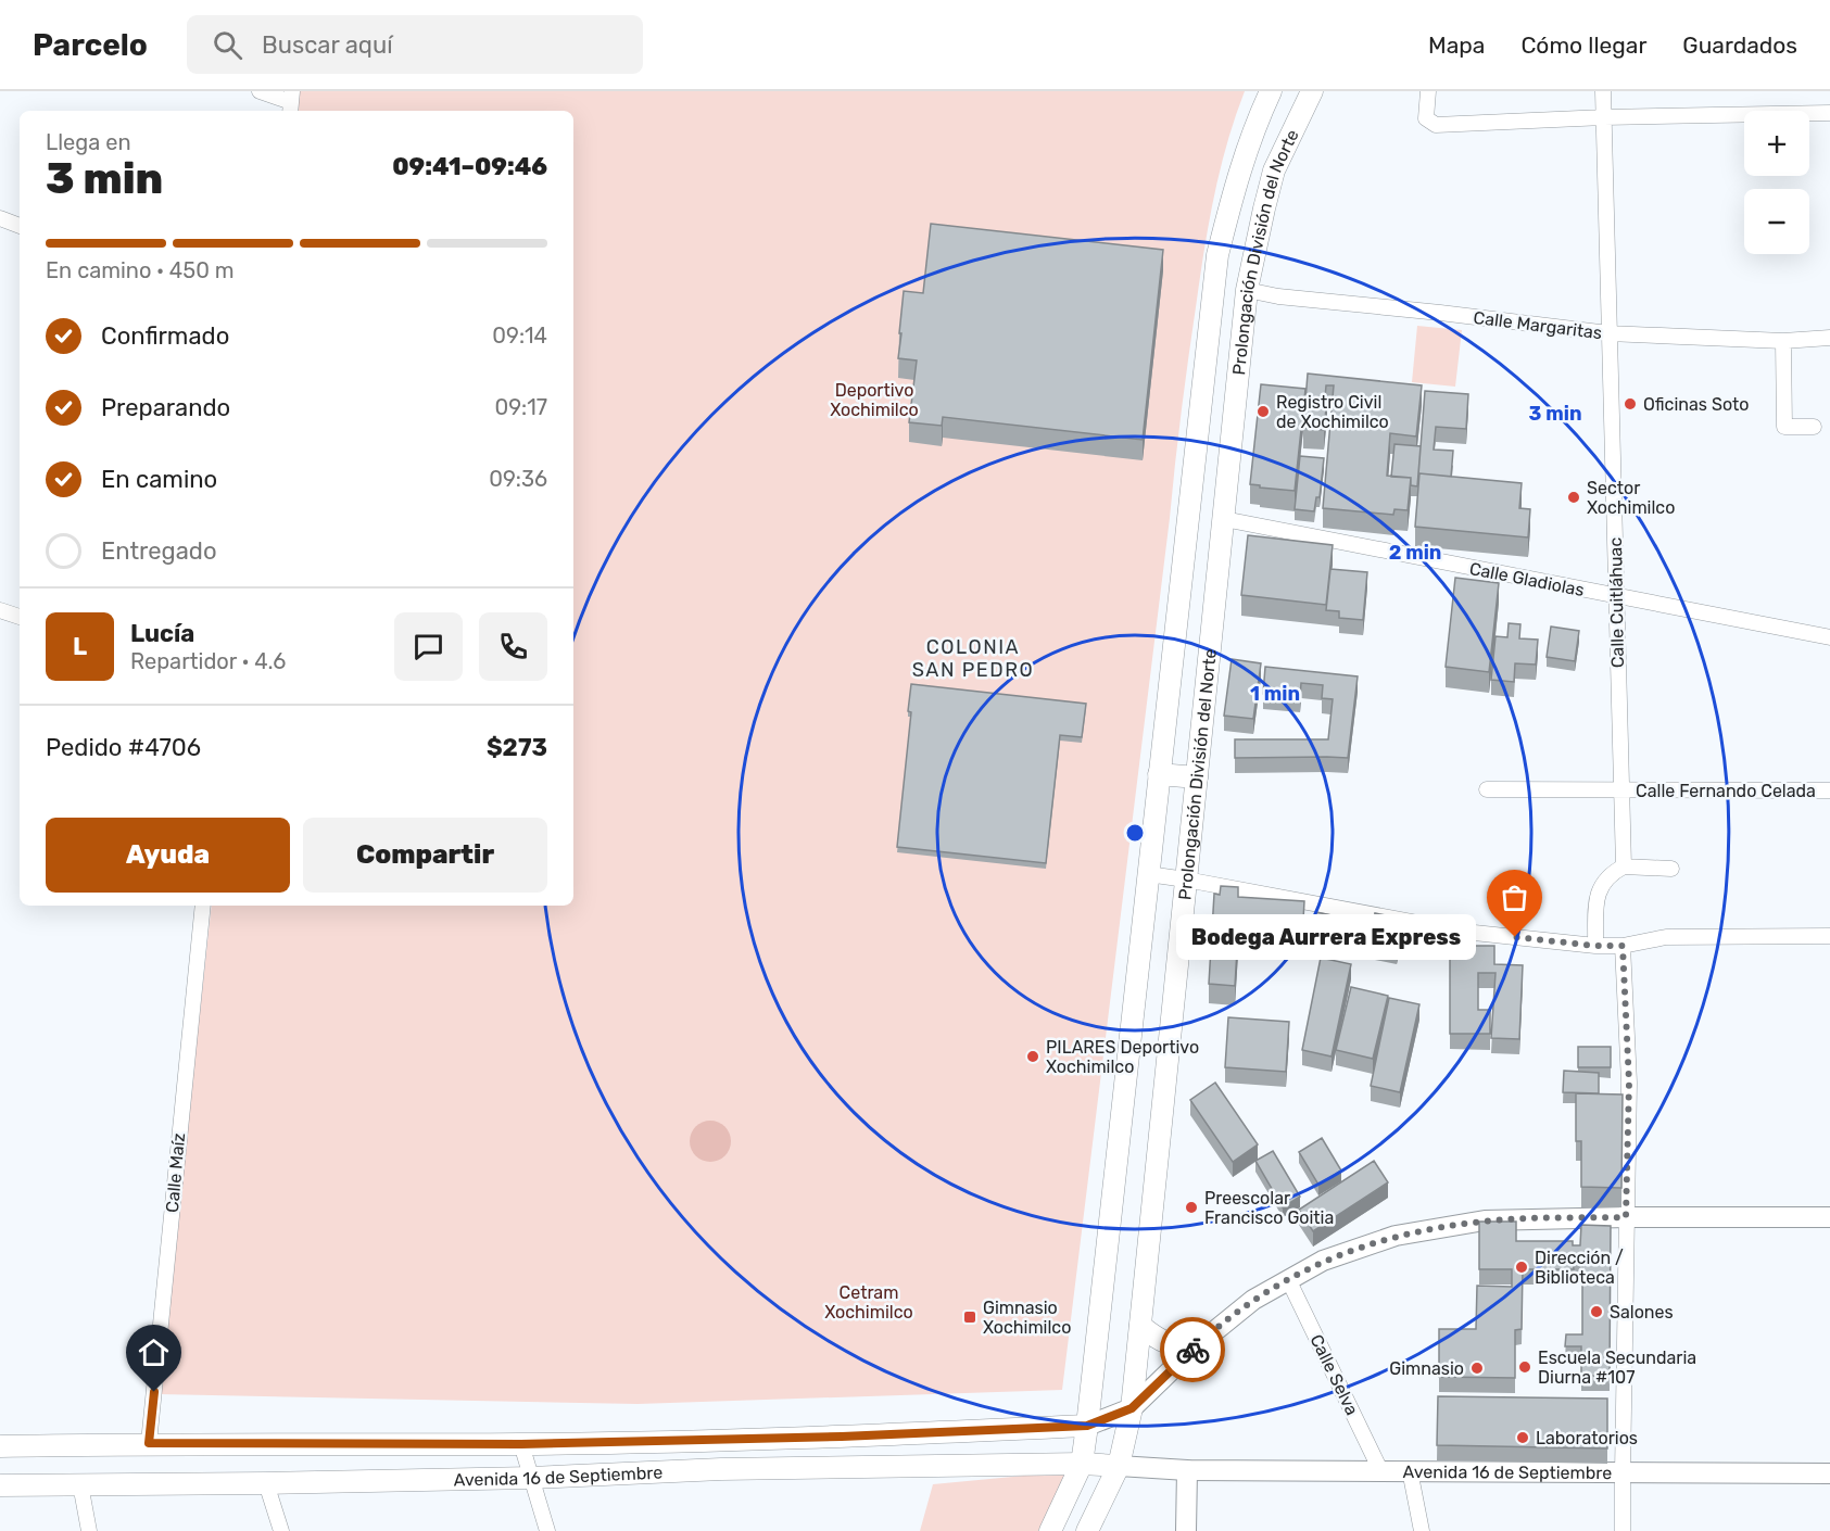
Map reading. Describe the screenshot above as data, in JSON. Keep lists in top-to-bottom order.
{
  "streets": {
    "main road": ["Prolongación División del Norte", "Avenida 16 de Septiembre"],
    "street": [
      "Calle Margaritas",
      "Calle Gladiolas",
      "Calle Cuitláhuac",
      "Calle Fernando Celada",
      "Calle Maíz",
      "Calle Selva"
    ]
  },
  "crossings": [
    ["Prolongación División del Norte", "Calle Margaritas"],
    ["Prolongación División del Norte", "Calle Gladiolas"],
    ["Prolongación División del Norte", "Avenida 16 de Septiembre"],
    ["Calle Margaritas", "Calle Cuitláhuac"],
    ["Calle Gladiolas", "Calle Cuitláhuac"],
    ["Calle Cuitláhuac", "Calle Fernando Celada"],
    ["Calle Maíz", "Avenida 16 de Septiembre"],
    ["Calle Selva", "Avenida 16 de Septiembre"]
  ],
  "districts": ["COLONIA SAN PEDRO"],
  "parks": ["Deportivo Xochimilco", "Cetram Xochimilco"],
  "places": {
    "other": [
      "Oficinas Soto",
      "Registro Civil de Xochimilco",
      "Sector Xochimilco",
      "Bodega Aurrera Express",
      "PILARES Deportivo Xochimilco",
      "Preescolar Francisco Goitia",
      "Dirección / Biblioteca",
      "Salones",
      "Escuela Secundaria Diurna #107",
      "Gimnasio",
      "Laboratorios"
    ],
    "transit": ["Gimnasio Xochimilco"]
  },
  "page": {
    "header": "Parcelo",
    "search": "Buscar aquí",
    "nav": ["Mapa", "Cómo llegar", "Guardados"],
    "map_buttons": ["+", "−"],
    "heading": ["3 min", "Llega en", "09:41–09:46"],
    "panel": [
      "Lucía",
      "Repartidor · 4.6",
      "Pedido #4706",
      "$273"
    ],
    "bar": "En camino · 450 m",
    "list": [
      ["Confirmado", "09:14"],
      ["Preparando", "09:17"],
      ["En camino", "09:36"],
      "Entregado"
    ],
    "round": "L",
    "buttons": ["Ayuda", "Compartir"],
    "bubble": "Bodega Aurrera Express"
  },
  "rings": ["3 min", "2 min", "1 min"]
}
